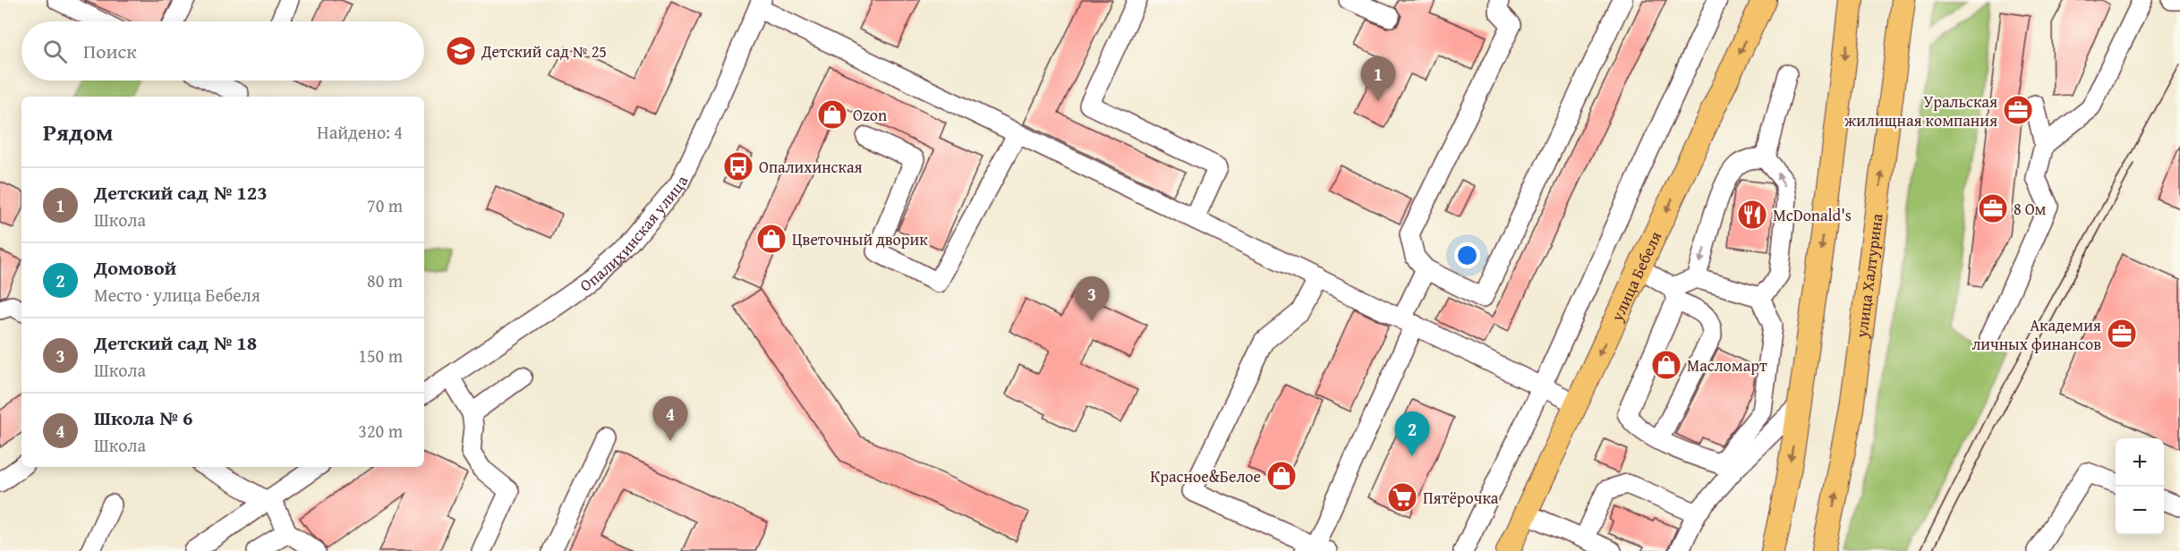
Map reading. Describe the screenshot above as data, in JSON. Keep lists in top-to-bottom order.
{
  "streets": {
    "main road": ["улица Бебеля", "улица Халтурина"],
    "street": ["Опалихинская улица"]
  },
  "places": {
    "school or university": ["Детский сад № 25"],
    "office": ["Уральская жилищная компания", "8 Ом", "Академия личных финансов"],
    "shop": [
      "Ozon",
      "Цветочный дворик",
      "Масломарт",
      "Красное&Белое"
    ],
    "bus stop": ["Опалихинская"],
    "restaurant": ["McDonald's"],
    "supermarket": ["Пятёрочка"]
  },
  "page": {
    "search": "Поиск",
    "pins": [
      "1",
      "3",
      "4",
      "2"
    ],
    "heading": ["Рядом", "Найдено: 4"],
    "list": [
      {
        "mark": "1",
        "name": "Детский сад № 123",
        "note": "Школа",
        "value": "70 m"
      },
      {
        "mark": "2",
        "name": "Домовой",
        "note": "Место · улица Бебеля",
        "value": "80 m"
      },
      {
        "mark": "3",
        "name": "Детский сад № 18",
        "note": "Школа",
        "value": "150 m"
      },
      {
        "mark": "4",
        "name": "Школа № 6",
        "note": "Школа",
        "value": "320 m"
      }
    ],
    "map_buttons": ["+", "−"]
  }
}
